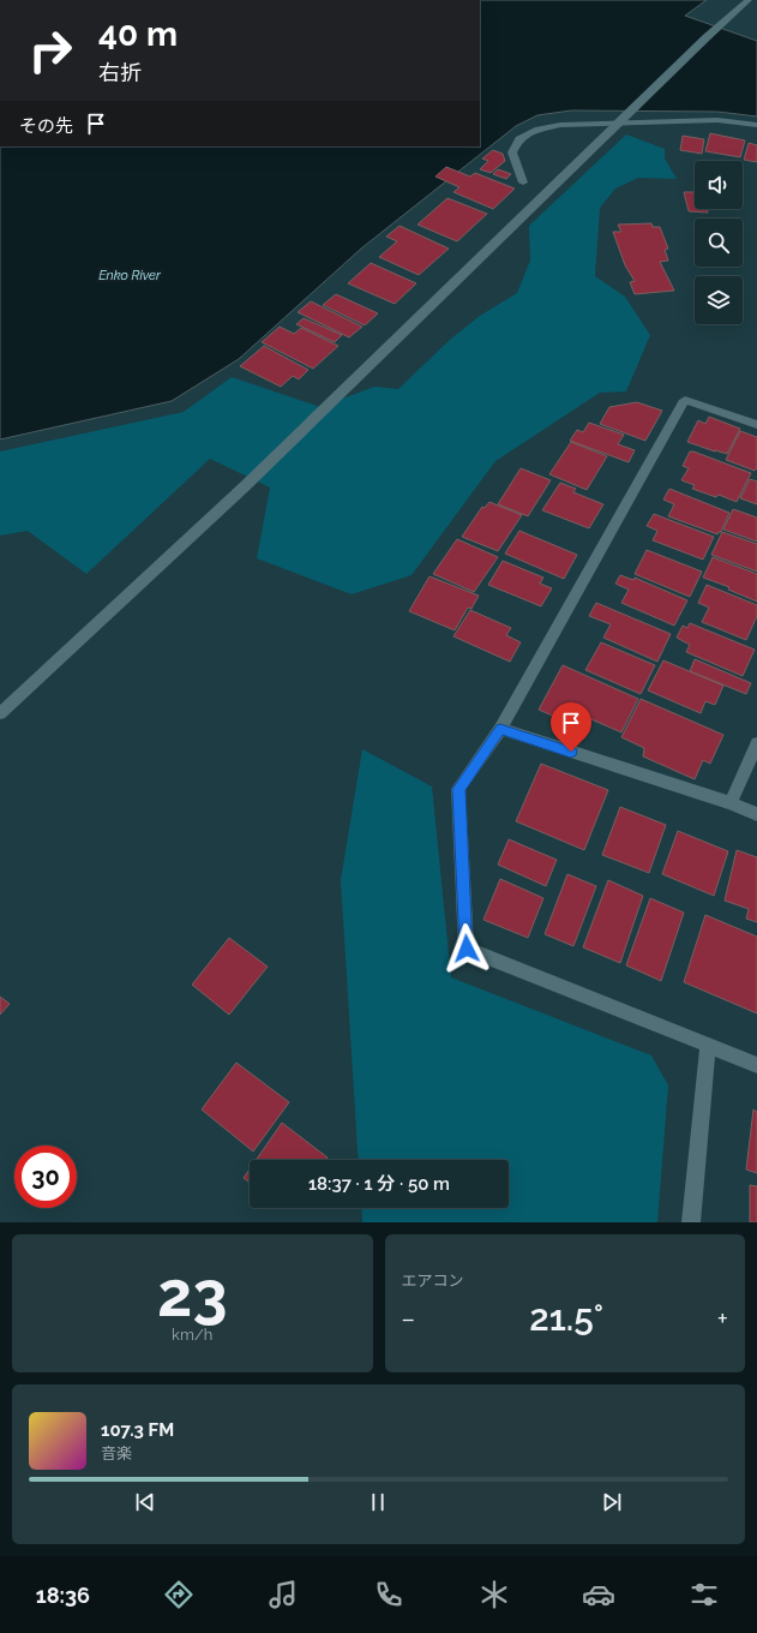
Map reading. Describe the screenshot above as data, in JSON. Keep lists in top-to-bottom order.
{
  "water": ["Enko River"],
  "page": {
    "turn": ["40 m", "右折"],
    "then": "その先",
    "limit": "30",
    "trip": "18:37 · 1 分 · 50 m",
    "tile": [
      ["23", "km/h"],
      "エアコン"
    ],
    "heat": ["−", "21.5°", "+"],
    "song": ["107.3 FM", "音楽"],
    "tabs": "18:36"
  }
}
